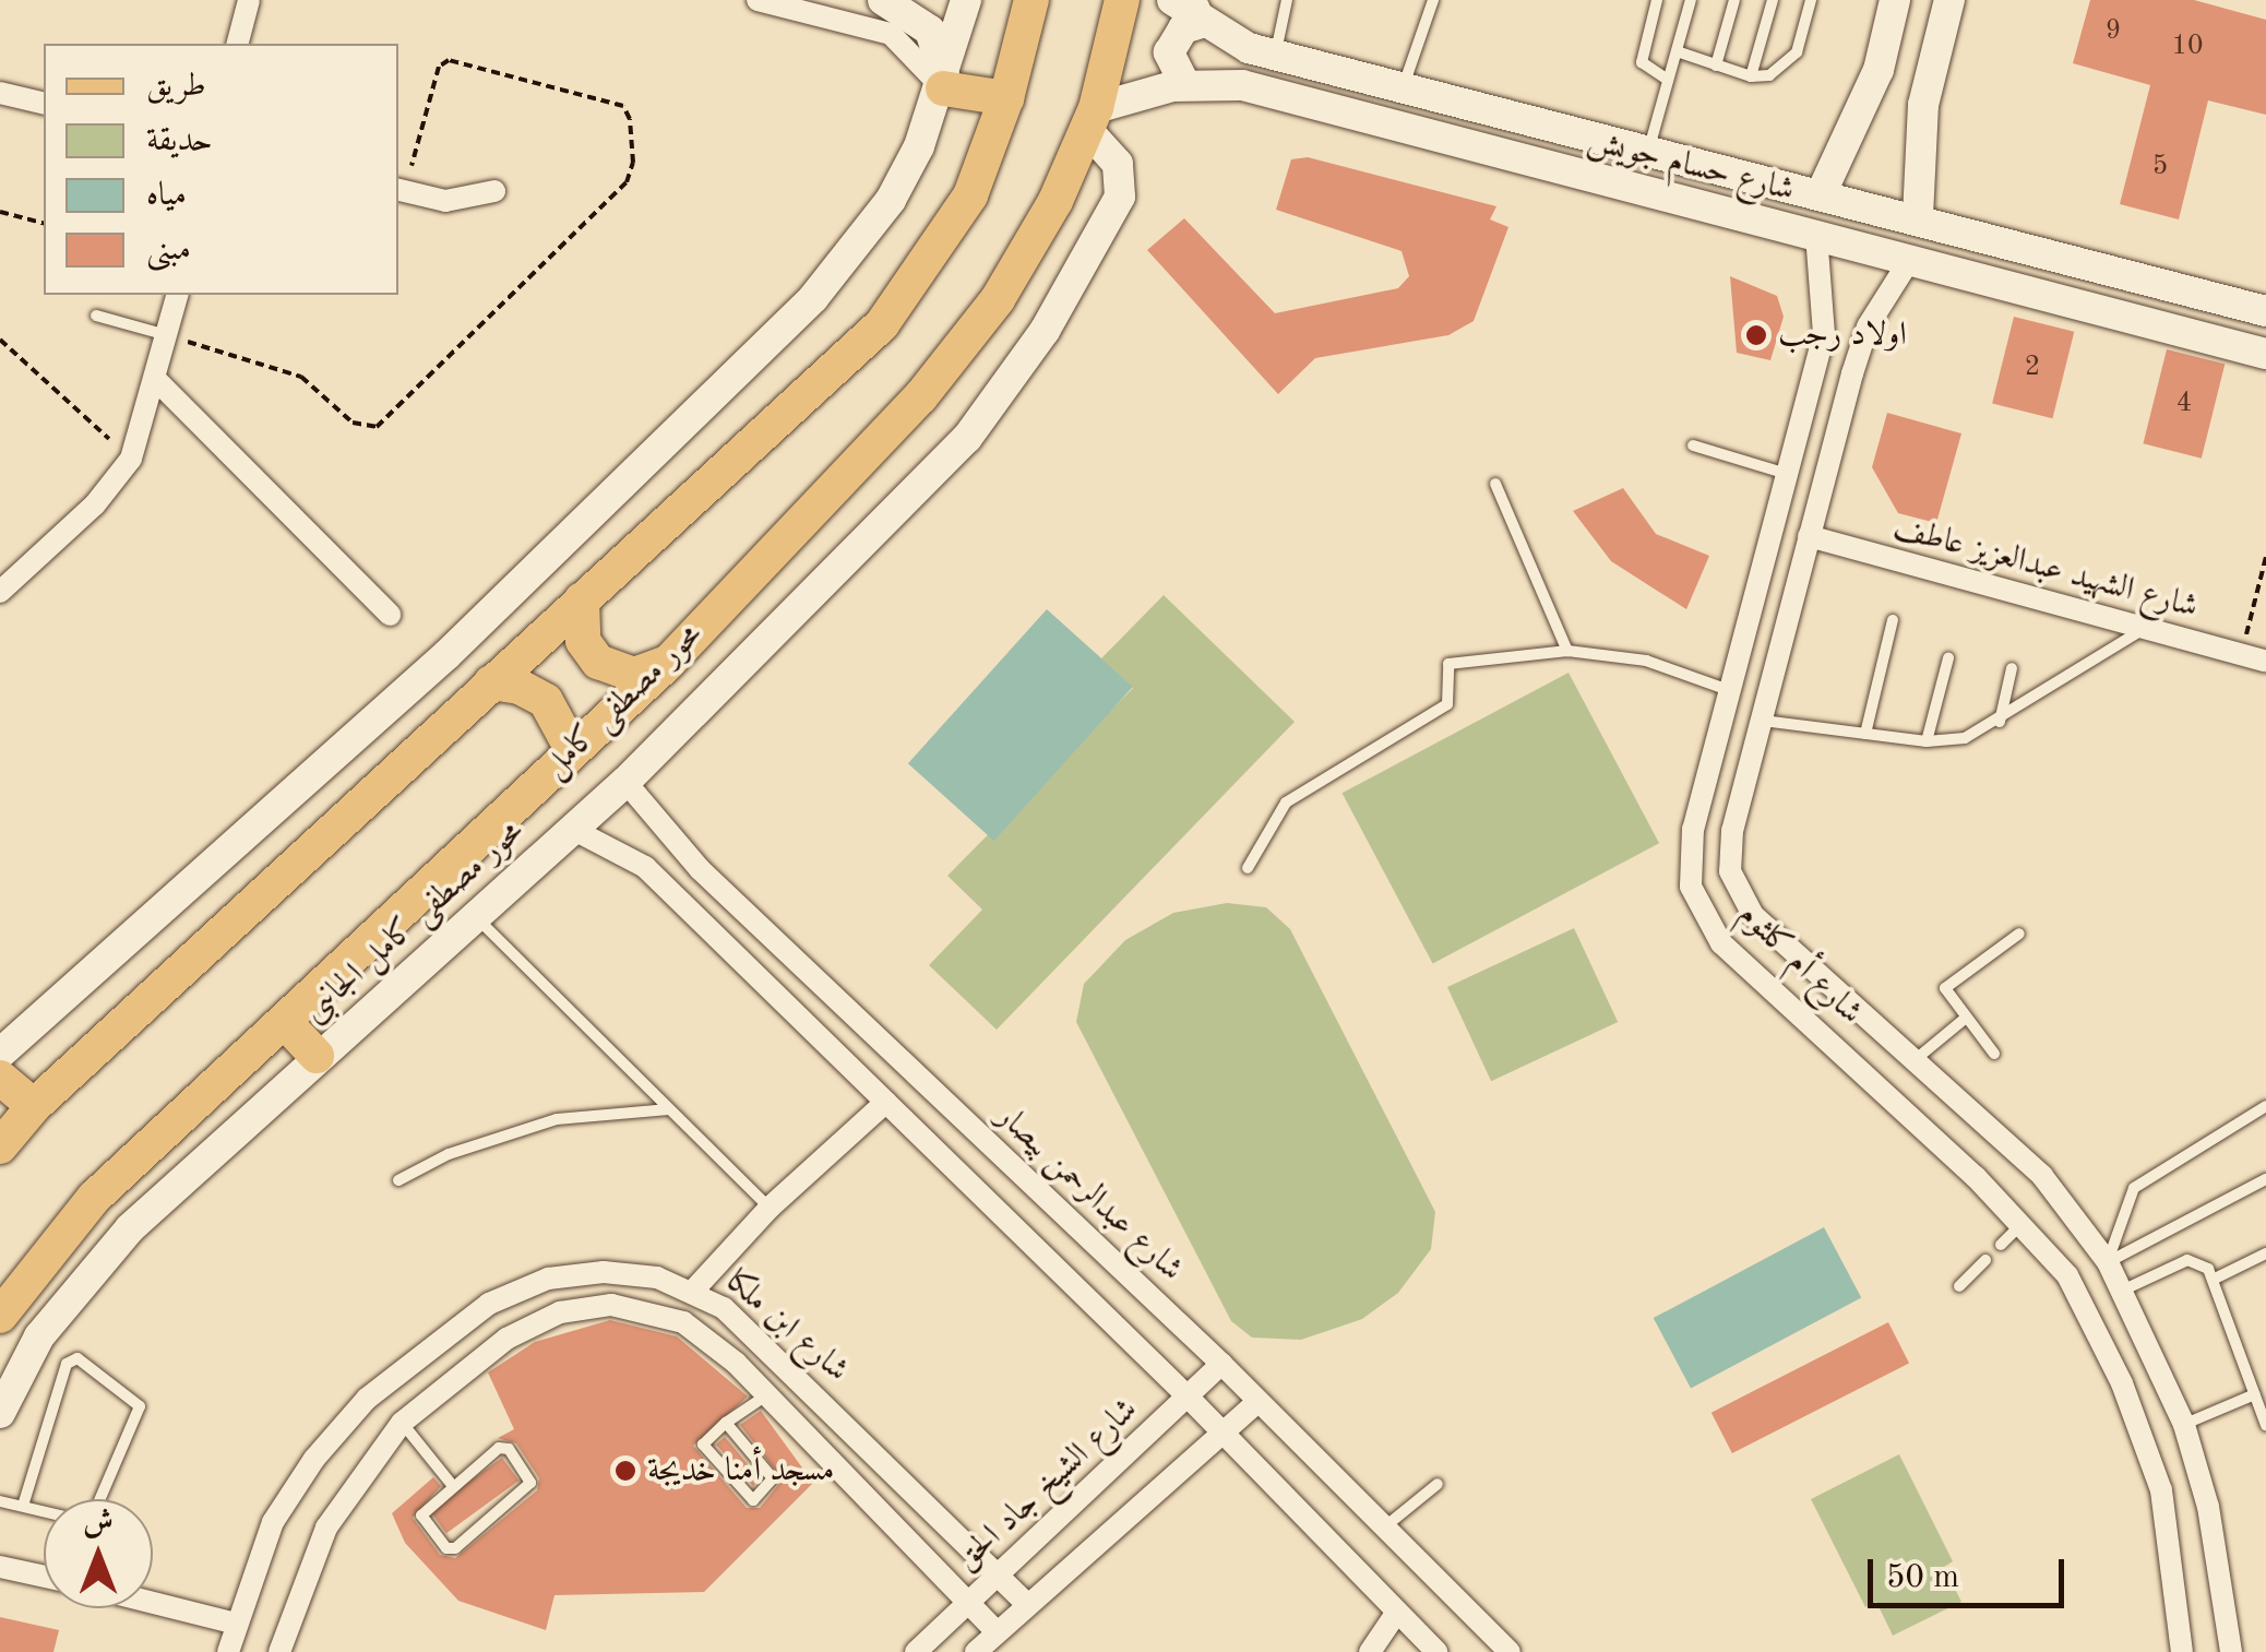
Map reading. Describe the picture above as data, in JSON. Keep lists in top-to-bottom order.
{
  "streets": {
    "main road": ["محور مصطفى كامل"],
    "street": [
      "شارع حسام جويش",
      "شارع الشهيد عبدالعزيز عاطف",
      "محور مصطفى كامل الجانبى",
      "شارع أم كلثوم",
      "شارع عبدالرحمن بيصار",
      "شارع ابن ملكا",
      "شارع الشيخ جاد الحق"
    ]
  },
  "crossings": [
    ["شارع حسام جويش", "محور مصطفى كامل"],
    ["شارع حسام جويش", "محور مصطفى كامل الجانبى"],
    ["شارع حسام جويش", "شارع أم كلثوم"],
    ["شارع الشهيد عبدالعزيز عاطف", "شارع أم كلثوم"],
    ["محور مصطفى كامل", "محور مصطفى كامل الجانبى"],
    ["محور مصطفى كامل الجانبى", "شارع عبدالرحمن بيصار"],
    ["شارع عبدالرحمن بيصار", "شارع الشيخ جاد الحق"],
    ["شارع ابن ملكا", "شارع الشيخ جاد الحق"]
  ],
  "places": ["اولاد رجب", "مسجد أمنا خديجة"],
  "house_numbers": [
    "9",
    "10",
    "5",
    "2",
    "4"
  ],
  "legend": [
    "طريق",
    "حديقة",
    "مياه",
    "مبنى"
  ],
  "scale_bar": "50 m",
  "north": "top"
}
